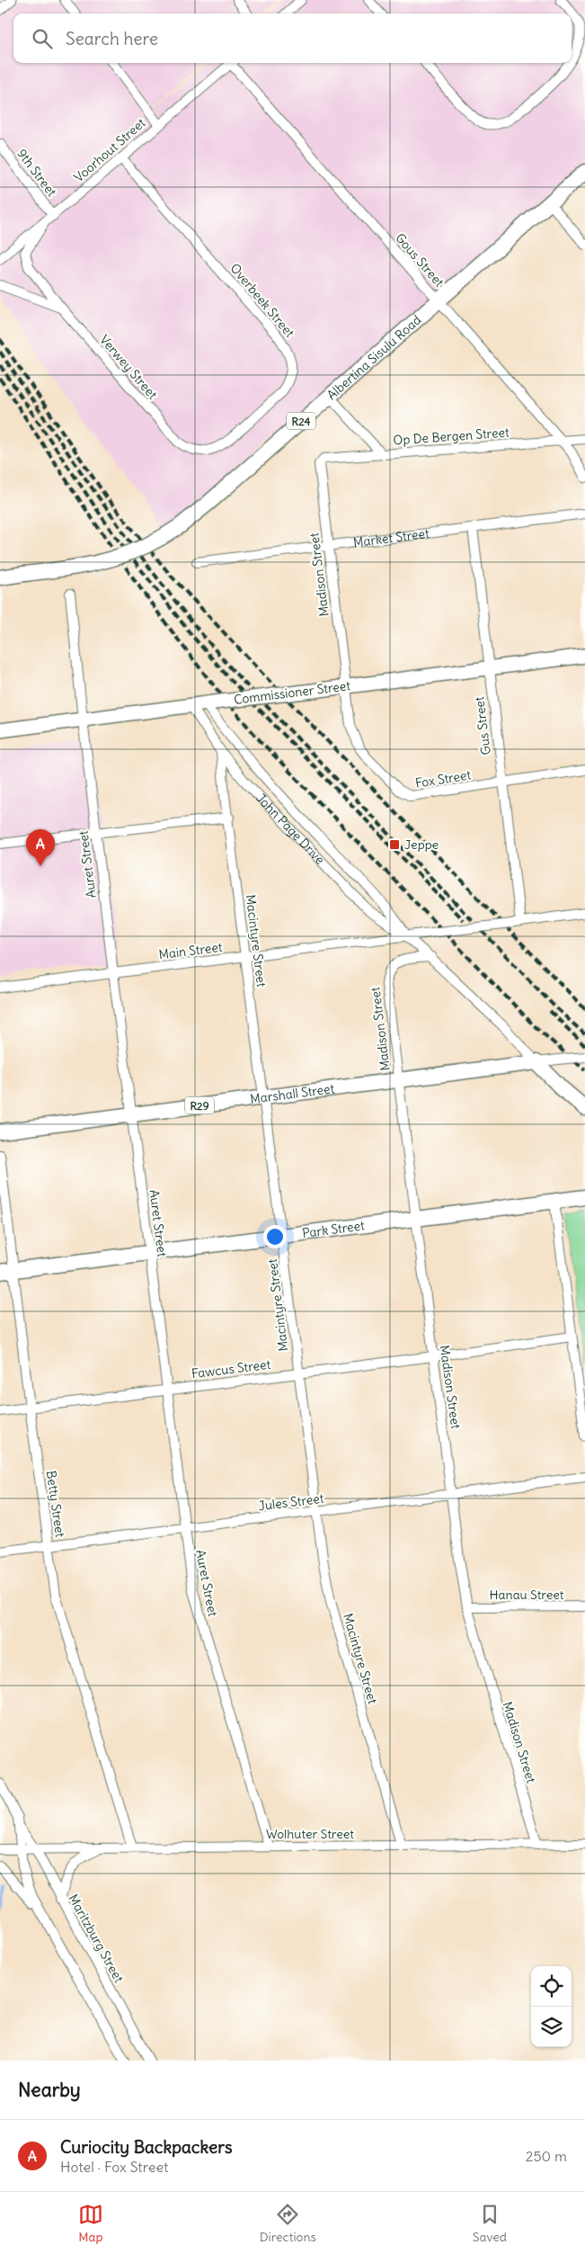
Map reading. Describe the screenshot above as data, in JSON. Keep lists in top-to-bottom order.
{
  "streets": {
    "main road": [
      "Albertina Sisulu Road",
      "R24",
      "Commissioner Street",
      "John Page Drive",
      "Marshall Street",
      "R29",
      "Park Street"
    ],
    "street": [
      "Voorhout Street",
      "9th Street",
      "Gous Street",
      "Overbeek Street",
      "Verwey Street",
      "Op De Bergen Street",
      "Market Street",
      "Madison Street",
      "Gus Street",
      "Fox Street",
      "Auret Street",
      "Macintyre Street",
      "Main Street",
      "Fawcus Street",
      "Jules Street",
      "Betty Street",
      "Hanau Street",
      "Wolhuter Street",
      "Maritzburg Street"
    ]
  },
  "crossings": [
    ["Voorhout Street", "9th Street"],
    ["Voorhout Street", "Overbeek Street"],
    ["Voorhout Street", "Verwey Street"],
    ["Gous Street", "Albertina Sisulu Road"],
    ["Gous Street", "Op De Bergen Street"],
    ["Overbeek Street", "Verwey Street"],
    ["Op De Bergen Street", "Madison Street"],
    ["Market Street", "Madison Street"],
    ["Market Street", "Gus Street"],
    ["Madison Street", "Commissioner Street"],
    ["Madison Street", "Fox Street"],
    ["Madison Street", "John Page Drive"],
    ["Madison Street", "Marshall Street"],
    ["Madison Street", "Park Street"],
    ["Madison Street", "Fawcus Street"],
    ["Madison Street", "Jules Street"],
    ["Madison Street", "Hanau Street"],
    ["Madison Street", "Wolhuter Street"],
    ["Commissioner Street", "Gus Street"],
    ["Commissioner Street", "Fox Street"],
    ["Commissioner Street", "John Page Drive"],
    ["Commissioner Street", "Auret Street"],
    ["Gus Street", "Fox Street"],
    ["Gus Street", "Main Street"],
    ["John Page Drive", "Macintyre Street"],
    ["John Page Drive", "Main Street"],
    ["John Page Drive", "Marshall Street"],
    ["Auret Street", "Main Street"],
    ["Auret Street", "Marshall Street"],
    ["Auret Street", "Park Street"],
    ["Auret Street", "Fawcus Street"],
    ["Auret Street", "Jules Street"],
    ["Auret Street", "Wolhuter Street"],
    ["Macintyre Street", "Main Street"],
    ["Macintyre Street", "Marshall Street"],
    ["Macintyre Street", "Park Street"],
    ["Macintyre Street", "Fawcus Street"],
    ["Macintyre Street", "Jules Street"],
    ["Macintyre Street", "Wolhuter Street"],
    ["Park Street", "Betty Street"],
    ["Fawcus Street", "Betty Street"],
    ["Jules Street", "Betty Street"],
    ["Betty Street", "Wolhuter Street"],
    ["Wolhuter Street", "Maritzburg Street"]
  ],
  "places": {
    "transit": ["Jeppe"]
  },
  "page": {
    "search": "Search here",
    "pins": "A",
    "heading": "Nearby",
    "list": [
      {
        "mark": "A",
        "name": "Curiocity Backpackers",
        "note": "Hotel · Fox Street",
        "value": "250 m"
      }
    ],
    "nav": ["Map", "Directions", "Saved"]
  }
}
